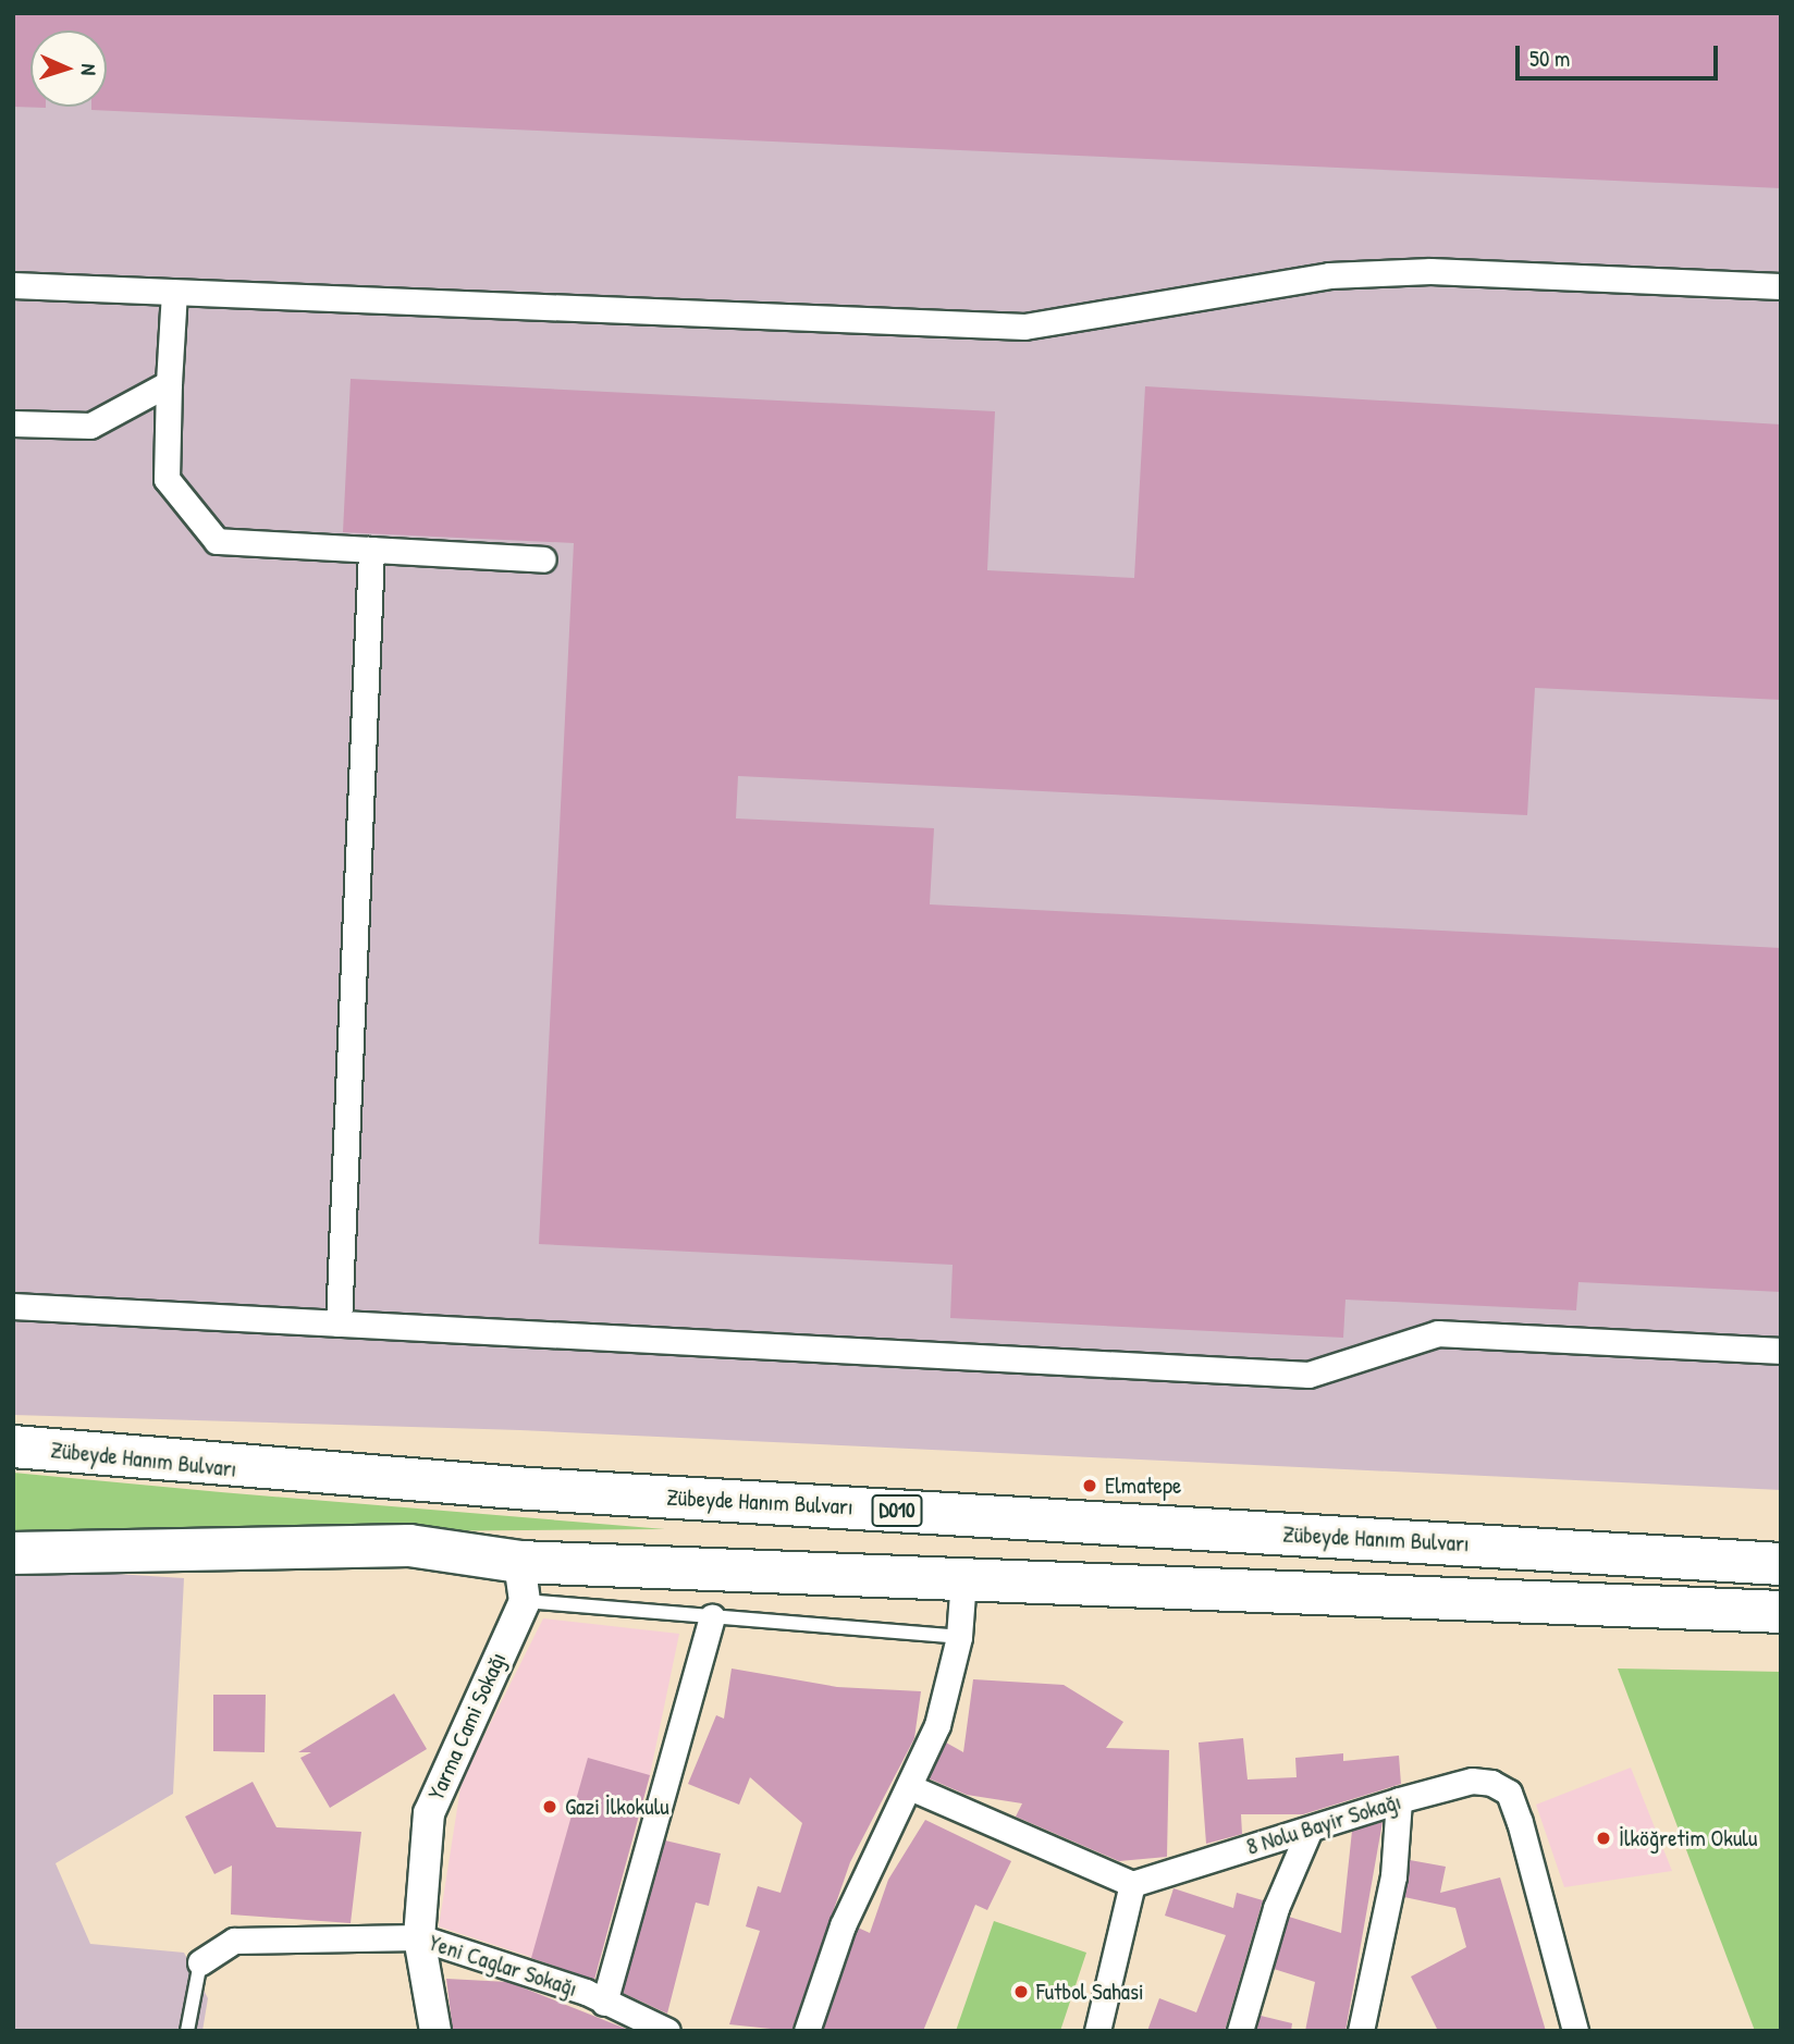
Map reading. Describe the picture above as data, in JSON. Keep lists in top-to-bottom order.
{
  "streets": {
    "highway": ["Zübeyde Hanım Bulvarı", "D010"],
    "street": ["Yarma Cami Sokağı", "8 Nolu Bayir Sokağı", "Yeni Caglar Sokağı"]
  },
  "crossings": [
    ["Yarma Cami Sokağı", "Yeni Caglar Sokağı"]
  ],
  "places": [
    "Elmatepe",
    "Gazi İlkokulu",
    "İlköğretim Okulu",
    "Futbol Sahasi"
  ],
  "scale_bar": "50 m",
  "north": "right"
}
